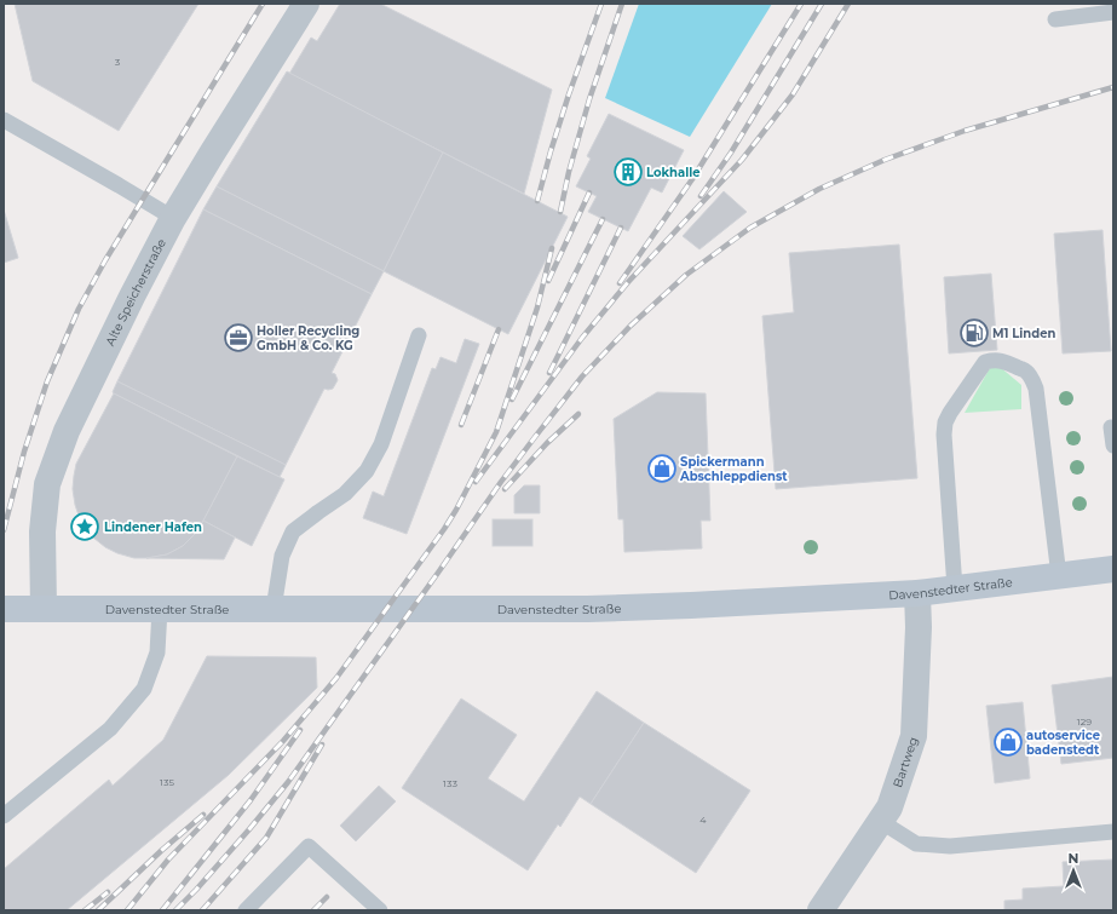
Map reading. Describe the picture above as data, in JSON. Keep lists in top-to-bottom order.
{
  "streets": {
    "street": ["Alte Speicherstraße", "Davenstedter Straße", "Bartweg"]
  },
  "crossings": [
    ["Alte Speicherstraße", "Davenstedter Straße"],
    ["Davenstedter Straße", "Bartweg"]
  ],
  "places": {
    "building": ["Lokhalle"],
    "fuel station": ["M1 Linden"],
    "office": ["Holler Recycling GmbH & Co. KG"],
    "shop": ["Spickermann Abschleppdienst", "autoservice badenstedt"],
    "place": ["Lindener Hafen"]
  },
  "house_numbers": [
    "3",
    "129",
    "135",
    "133",
    "4"
  ],
  "north": "top"
}
